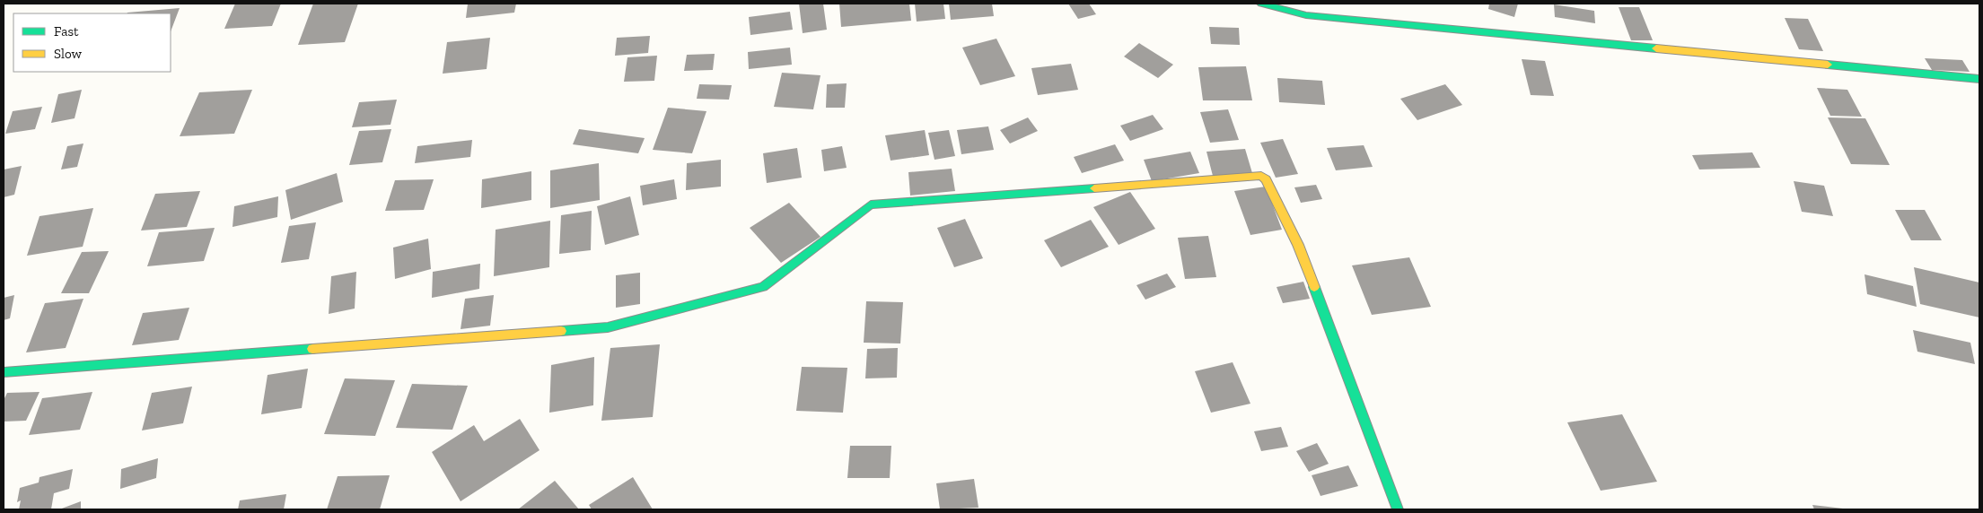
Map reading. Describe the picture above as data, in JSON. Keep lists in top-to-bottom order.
{
  "legend": ["Fast", "Slow"]
}
